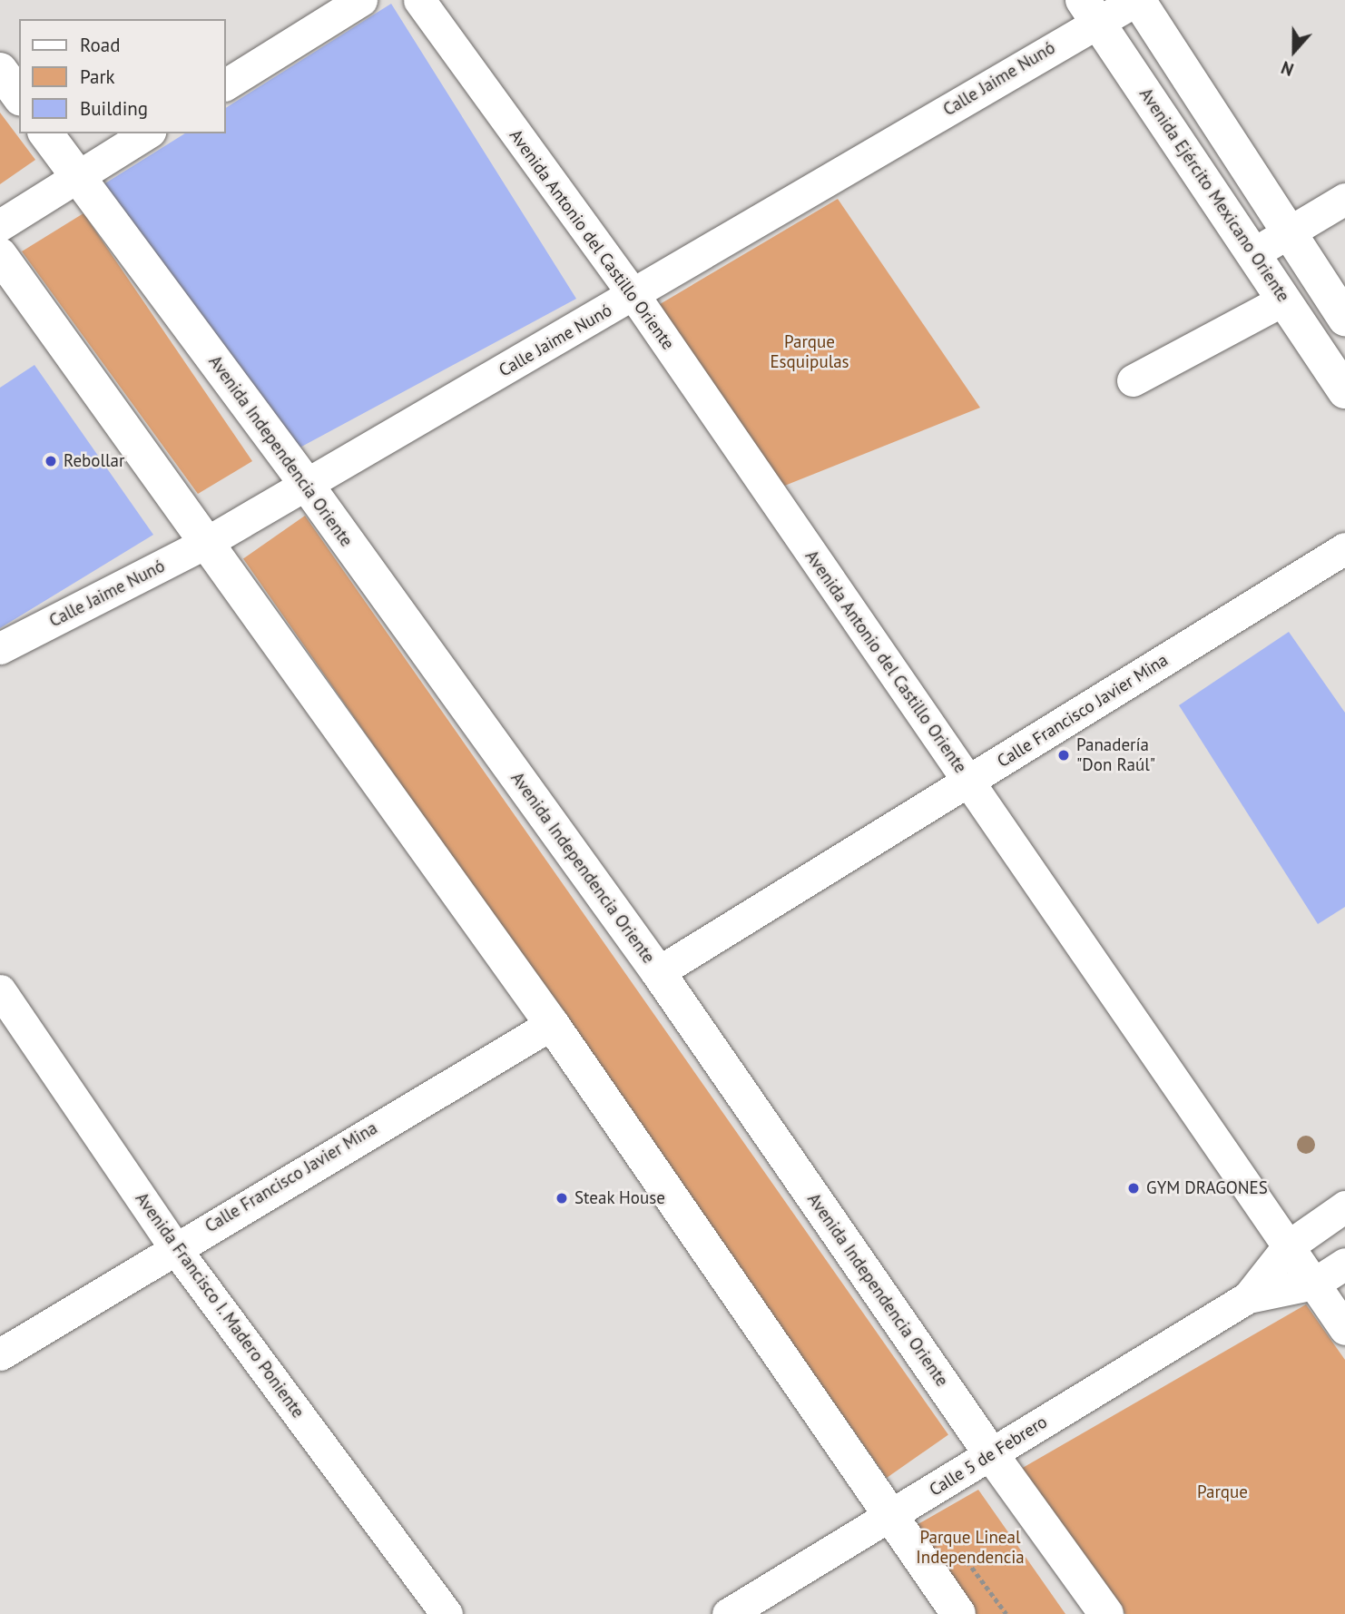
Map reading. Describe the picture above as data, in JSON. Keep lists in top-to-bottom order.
{
  "streets": {
    "street": [
      "Calle Jaime Nunó",
      "Avenida Ejército Mexicano Oriente",
      "Avenida Antonio del Castillo Oriente",
      "Avenida Independencia Oriente",
      "Calle Francisco Javier Mina",
      "Avenida Francisco I. Madero Poniente",
      "Calle 5 de Febrero"
    ]
  },
  "crossings": [
    ["Calle Jaime Nunó", "Avenida Ejército Mexicano Oriente"],
    ["Calle Jaime Nunó", "Avenida Antonio del Castillo Oriente"],
    ["Calle Jaime Nunó", "Avenida Independencia Oriente"],
    ["Avenida Antonio del Castillo Oriente", "Calle Francisco Javier Mina"],
    ["Avenida Antonio del Castillo Oriente", "Calle 5 de Febrero"],
    ["Avenida Independencia Oriente", "Calle Francisco Javier Mina"],
    ["Avenida Independencia Oriente", "Calle 5 de Febrero"],
    ["Calle Francisco Javier Mina", "Avenida Francisco I. Madero Poniente"]
  ],
  "parks": ["Parque Esquipulas", "Parque", "Parque Lineal Independencia"],
  "places": [
    "Rebollar",
    "Panadería \"Don Raúl\"",
    "GYM DRAGONES",
    "Steak House"
  ],
  "legend": ["Road", "Park", "Building"],
  "north": "bottom"
}
